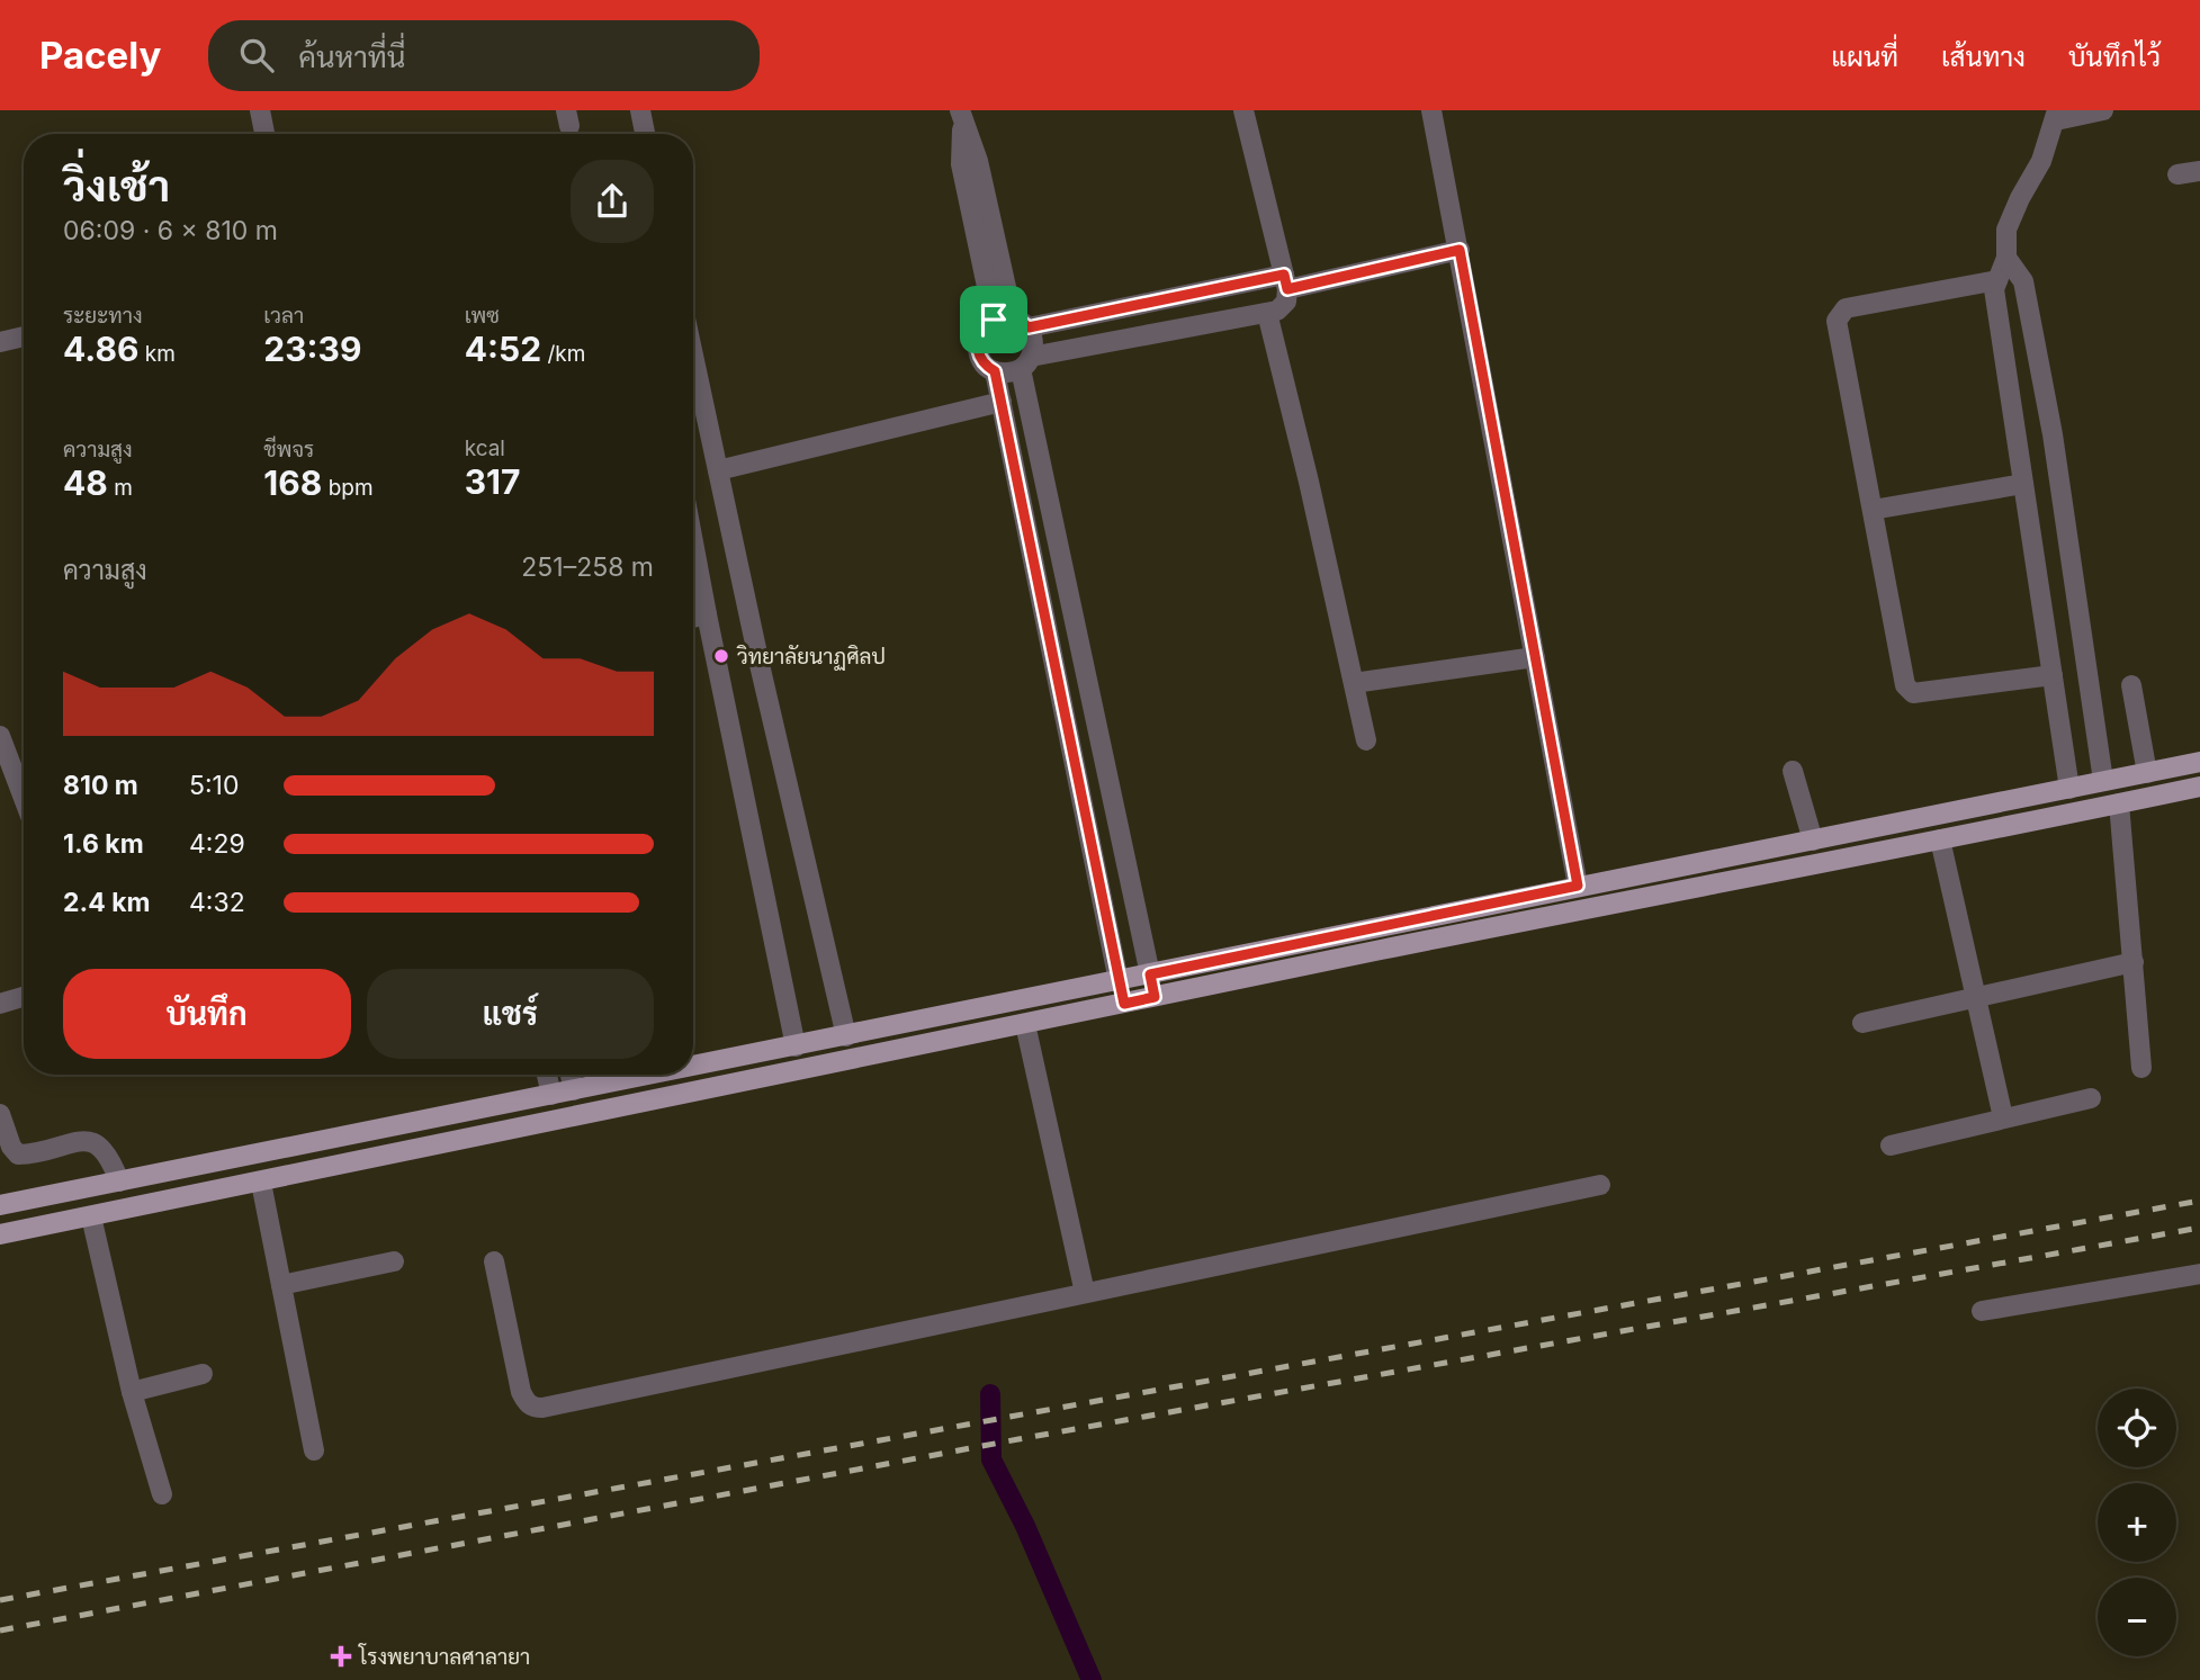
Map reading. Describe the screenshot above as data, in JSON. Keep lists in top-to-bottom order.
{
  "places": {
    "other": ["วิทยาลัยนาฏศิลป"],
    "health": ["โรงพยาบาลศาลายา"]
  },
  "page": {
    "header": "Pacely",
    "search": "ค้นหาที่นี่",
    "nav": ["แผนที่", "เส้นทาง", "บันทึกไว้"],
    "heading": ["วิ่งเช้า", "06:09 · 6 × 810 m"],
    "stats": [
      ["ระยะทาง", "4.86 km"],
      ["เวลา", "23:39"],
      ["เพซ", "4:52 /km"],
      ["ความสูง", "48 m"],
      ["ชีพจร", "168 bpm"],
      ["kcal", "317"]
    ],
    "chart": ["ความสูง", "251–258 m"],
    "list": [
      {
        "name": "810 m",
        "note": "5:10"
      },
      {
        "name": "1.6 km",
        "note": "4:29"
      },
      {
        "name": "2.4 km",
        "note": "4:32"
      }
    ],
    "buttons": ["บันทึก", "แชร์"],
    "map_buttons": ["+", "−"]
  }
}
